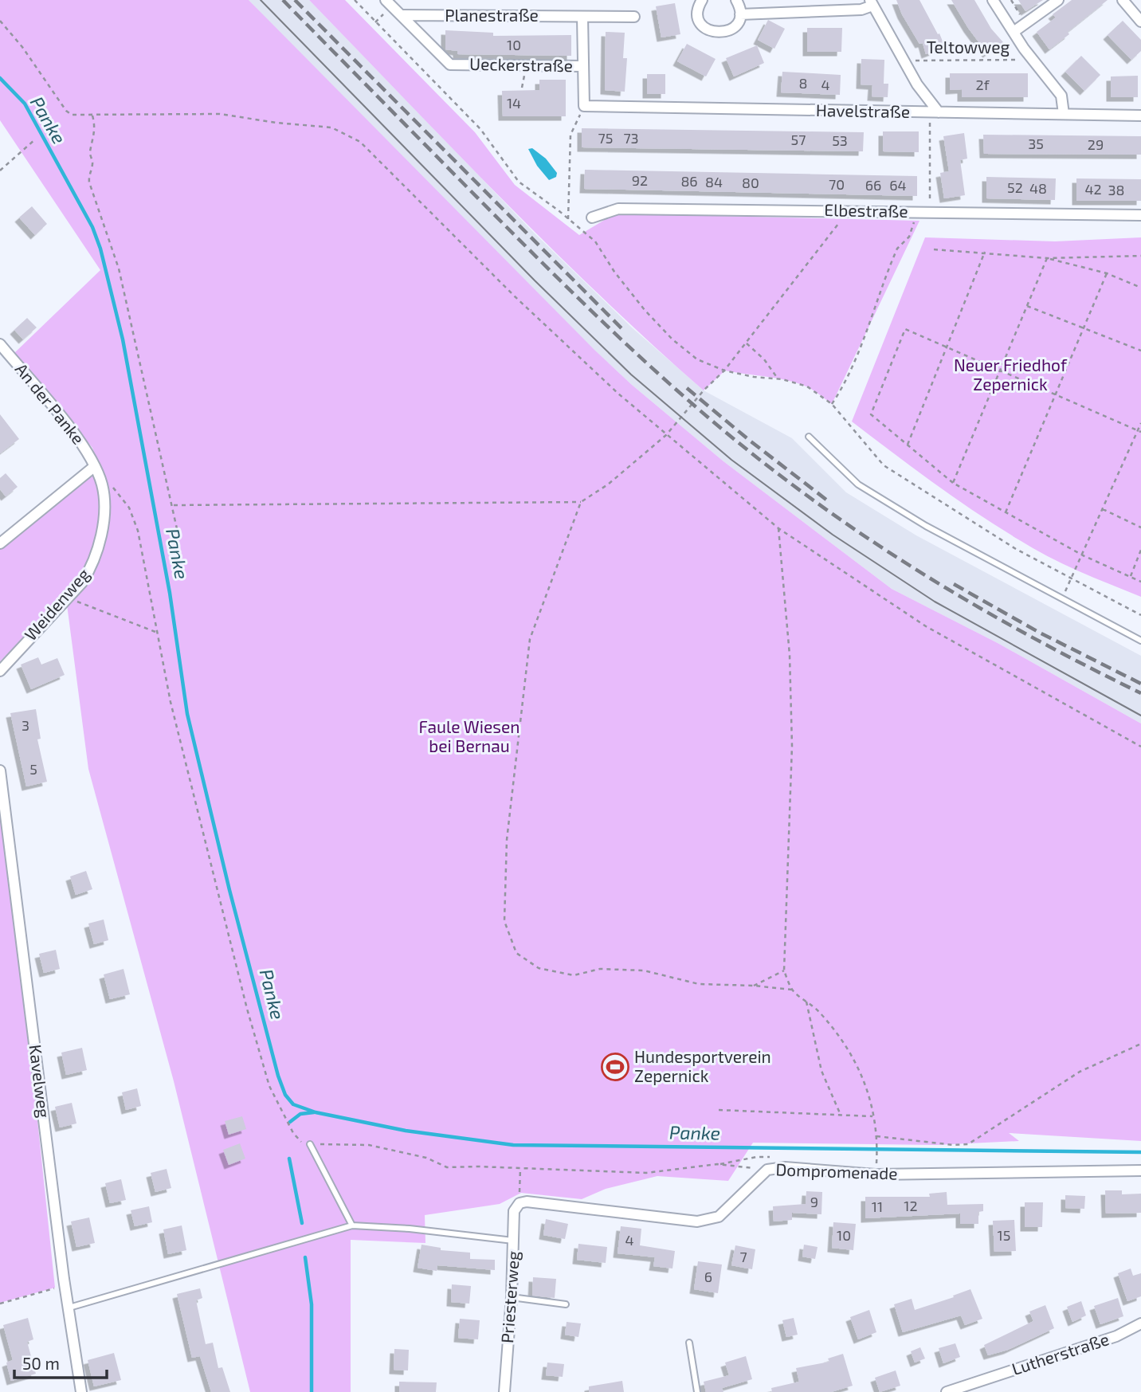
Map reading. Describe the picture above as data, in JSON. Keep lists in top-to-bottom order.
{
  "streets": {
    "street": [
      "Planestraße",
      "Ueckerstraße",
      "Havelstraße",
      "Elbestraße",
      "An der Panke",
      "Weidenweg",
      "Kavelweg",
      "Dompromenade",
      "Priesterweg",
      "Lutherstraße"
    ],
    "path": ["Teltowweg"]
  },
  "crossings": [
    ["Planestraße", "Ueckerstraße"],
    ["An der Panke", "Weidenweg"],
    ["Dompromenade", "Priesterweg"]
  ],
  "water": ["Panke"],
  "parks": ["Neuer Friedhof Zepernick", "Faule Wiesen bei Bernau"],
  "places": {
    "sports": ["Hundesportverein Zepernick"]
  },
  "house_numbers": [
    "10",
    "8",
    "4",
    "2f",
    "14",
    "75",
    "73",
    "57",
    "53",
    "35",
    "29",
    "92",
    "86",
    "84",
    "80",
    "70",
    "66",
    "64",
    "52",
    "48",
    "42",
    "38",
    "3",
    "5",
    "9",
    "12",
    "11",
    "10",
    "15",
    "4",
    "7",
    "6"
  ],
  "scale_bar": "50 m"
}
